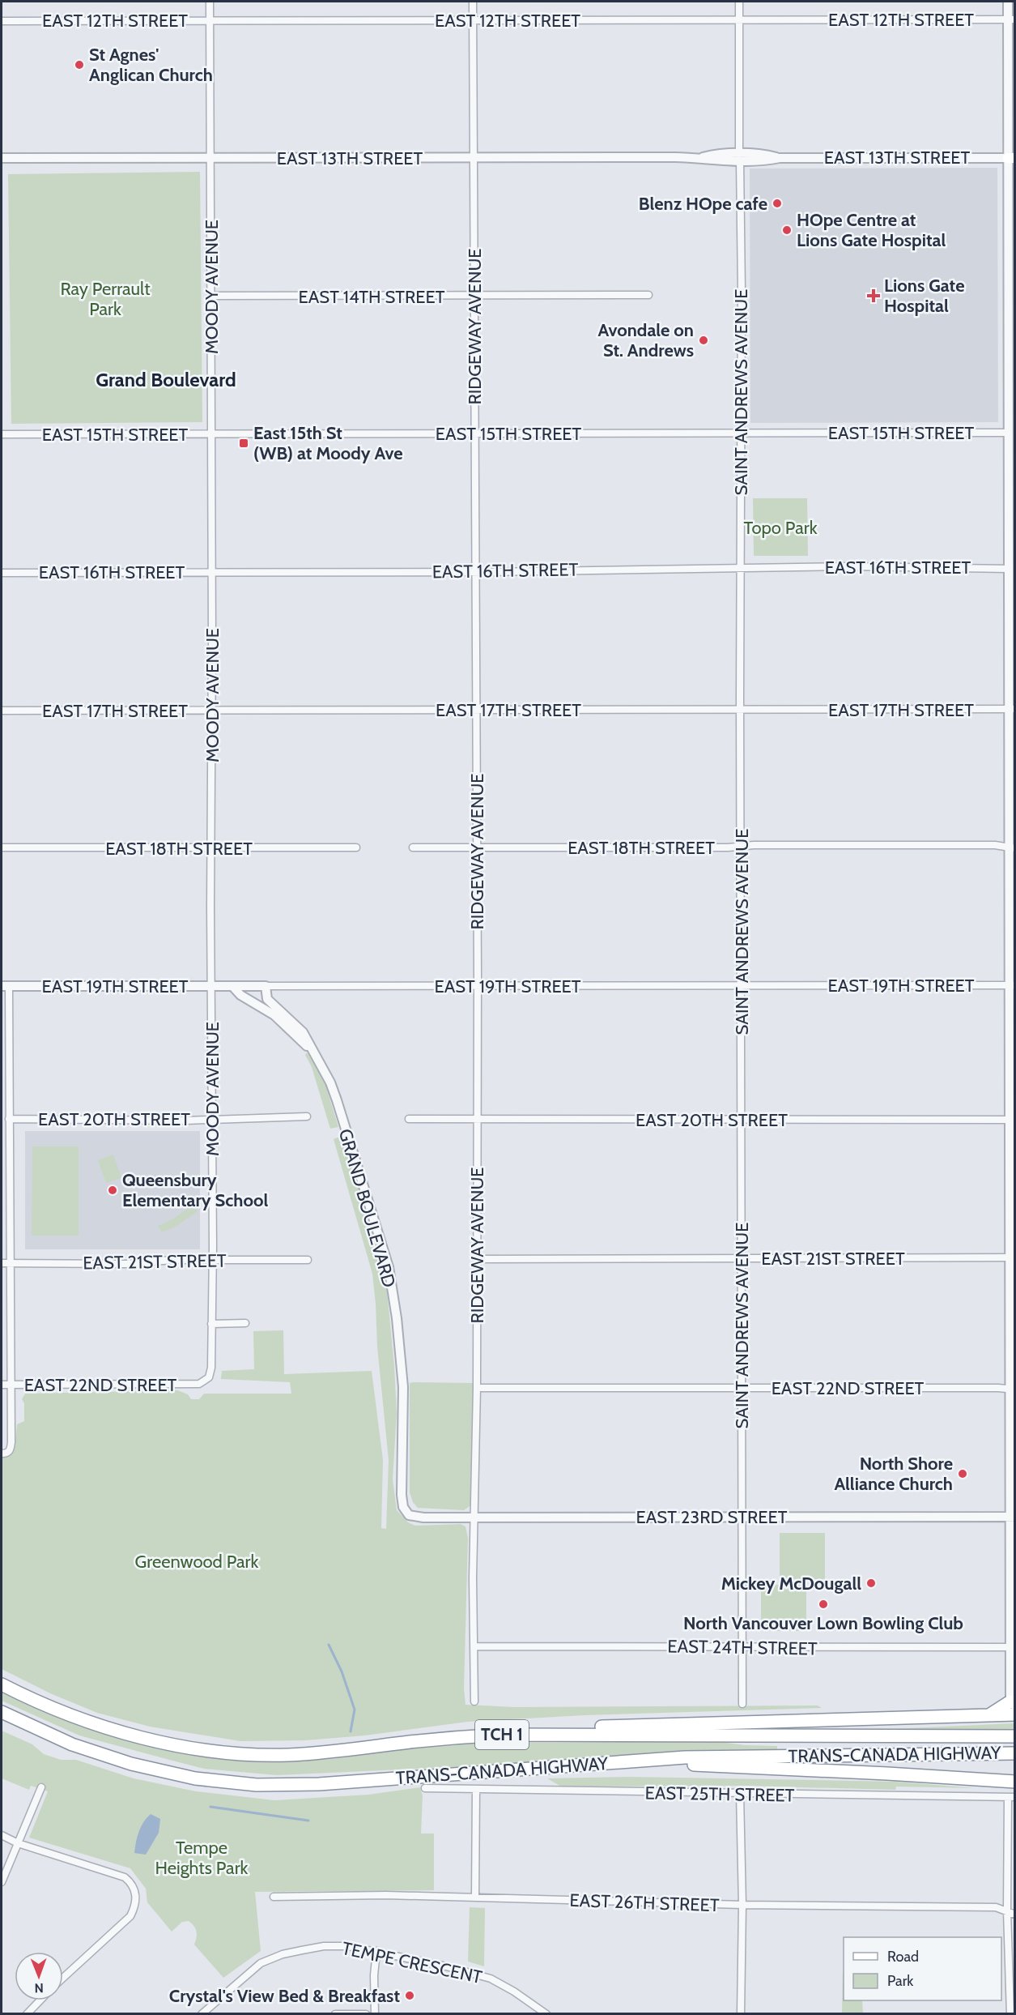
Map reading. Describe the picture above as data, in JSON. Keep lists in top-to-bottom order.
{
  "streets": {
    "highway": ["TCH 1", "TRANS-CANADA HIGHWAY"],
    "street": [
      "EAST 12TH STREET",
      "EAST 13TH STREET",
      "MOODY AVENUE",
      "EAST 14TH STREET",
      "RIDGEWAY AVENUE",
      "SAINT ANDREWS AVENUE",
      "EAST 15TH STREET",
      "EAST 16TH STREET",
      "EAST 17TH STREET",
      "EAST 18TH STREET",
      "EAST 19TH STREET",
      "EAST 20TH STREET",
      "GRAND BOULEVARD",
      "EAST 21ST STREET",
      "EAST 22ND STREET",
      "EAST 23RD STREET",
      "EAST 24TH STREET",
      "EAST 25TH STREET",
      "EAST 26TH STREET",
      "TEMPE CRESCENT"
    ]
  },
  "crossings": [
    ["EAST 12TH STREET", "MOODY AVENUE"],
    ["EAST 12TH STREET", "RIDGEWAY AVENUE"],
    ["EAST 12TH STREET", "SAINT ANDREWS AVENUE"],
    ["EAST 13TH STREET", "MOODY AVENUE"],
    ["EAST 13TH STREET", "RIDGEWAY AVENUE"],
    ["EAST 13TH STREET", "SAINT ANDREWS AVENUE"],
    ["MOODY AVENUE", "EAST 14TH STREET"],
    ["MOODY AVENUE", "EAST 15TH STREET"],
    ["MOODY AVENUE", "EAST 16TH STREET"],
    ["MOODY AVENUE", "EAST 17TH STREET"],
    ["MOODY AVENUE", "EAST 18TH STREET"],
    ["MOODY AVENUE", "EAST 19TH STREET"],
    ["MOODY AVENUE", "EAST 20TH STREET"],
    ["MOODY AVENUE", "EAST 21ST STREET"],
    ["MOODY AVENUE", "EAST 22ND STREET"],
    ["EAST 14TH STREET", "RIDGEWAY AVENUE"],
    ["RIDGEWAY AVENUE", "EAST 15TH STREET"],
    ["RIDGEWAY AVENUE", "EAST 16TH STREET"],
    ["RIDGEWAY AVENUE", "EAST 17TH STREET"],
    ["RIDGEWAY AVENUE", "EAST 18TH STREET"],
    ["RIDGEWAY AVENUE", "EAST 19TH STREET"],
    ["RIDGEWAY AVENUE", "EAST 20TH STREET"],
    ["RIDGEWAY AVENUE", "EAST 21ST STREET"],
    ["RIDGEWAY AVENUE", "EAST 22ND STREET"],
    ["RIDGEWAY AVENUE", "EAST 23RD STREET"],
    ["RIDGEWAY AVENUE", "EAST 24TH STREET"],
    ["SAINT ANDREWS AVENUE", "EAST 15TH STREET"],
    ["SAINT ANDREWS AVENUE", "EAST 16TH STREET"],
    ["SAINT ANDREWS AVENUE", "EAST 17TH STREET"],
    ["SAINT ANDREWS AVENUE", "EAST 18TH STREET"],
    ["SAINT ANDREWS AVENUE", "EAST 19TH STREET"],
    ["SAINT ANDREWS AVENUE", "EAST 20TH STREET"],
    ["SAINT ANDREWS AVENUE", "EAST 21ST STREET"],
    ["SAINT ANDREWS AVENUE", "EAST 22ND STREET"],
    ["SAINT ANDREWS AVENUE", "EAST 23RD STREET"],
    ["SAINT ANDREWS AVENUE", "EAST 24TH STREET"],
    ["EAST 19TH STREET", "GRAND BOULEVARD"],
    ["GRAND BOULEVARD", "EAST 23RD STREET"]
  ],
  "districts": ["Grand Boulevard"],
  "parks": [
    "Ray Perrault Park",
    "Topo Park",
    "Greenwood Park",
    "Tempe Heights Park"
  ],
  "places": {
    "other": [
      "St Agnes' Anglican Church",
      "Blenz HOpe cafe",
      "HOpe Centre at Lions Gate Hospital",
      "Avondale on St. Andrews",
      "Queensbury Elementary School",
      "North Shore Alliance Church",
      "Mickey McDougall",
      "North Vancouver Lown Bowling Club",
      "Crystal's View Bed & Breakfast"
    ],
    "health": ["Lions Gate Hospital"],
    "transit": ["East 15th St (WB) at Moody Ave"]
  },
  "legend": ["Road", "Park"],
  "north": "bottom"
}
